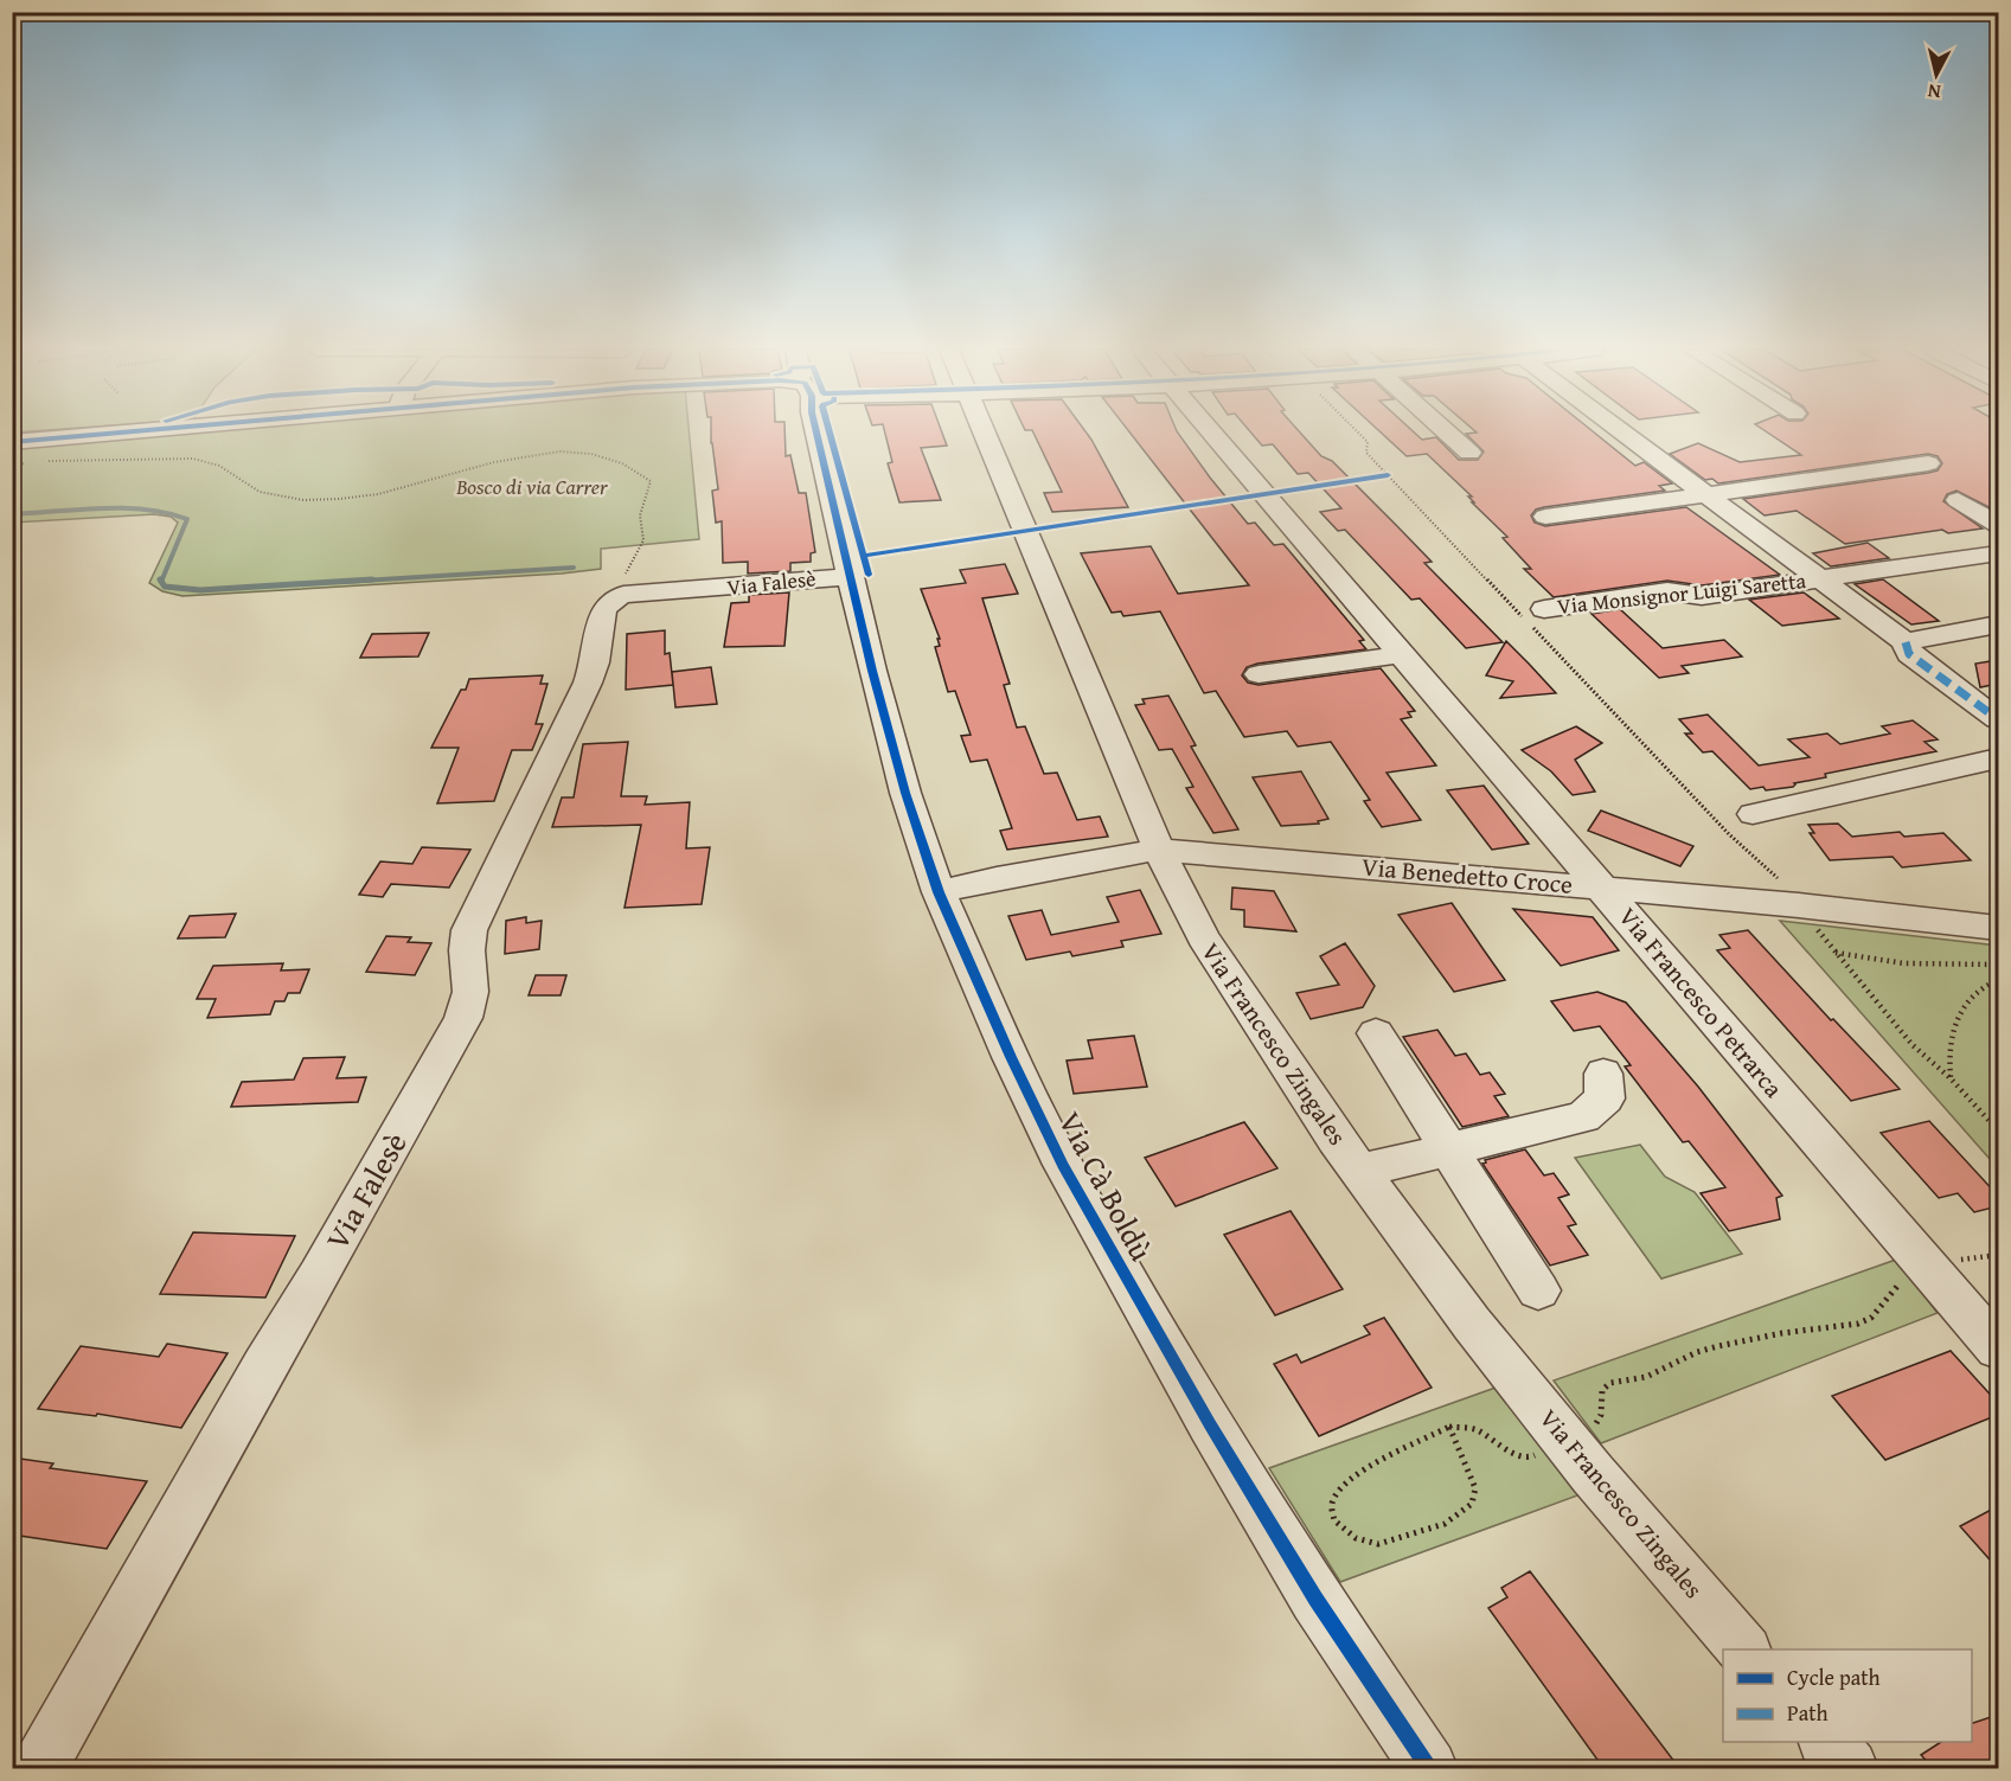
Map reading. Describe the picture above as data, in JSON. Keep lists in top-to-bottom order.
{
  "streets": {
    "street": [
      "Via Falesè",
      "Via Monsignor Luigi Saretta",
      "Via Benedetto Croce",
      "Via Francesco Petrarca",
      "Via Francesco Zingales",
      "Via Cà Boldù"
    ]
  },
  "crossings": [
    ["Via Falesè", "Via Cà Boldù"],
    ["Via Benedetto Croce", "Via Francesco Petrarca"],
    ["Via Benedetto Croce", "Via Francesco Zingales"],
    ["Via Benedetto Croce", "Via Cà Boldù"]
  ],
  "parks": ["Bosco di via Carrer"],
  "legend": ["Cycle path", "Path"],
  "north": "bottom"
}
